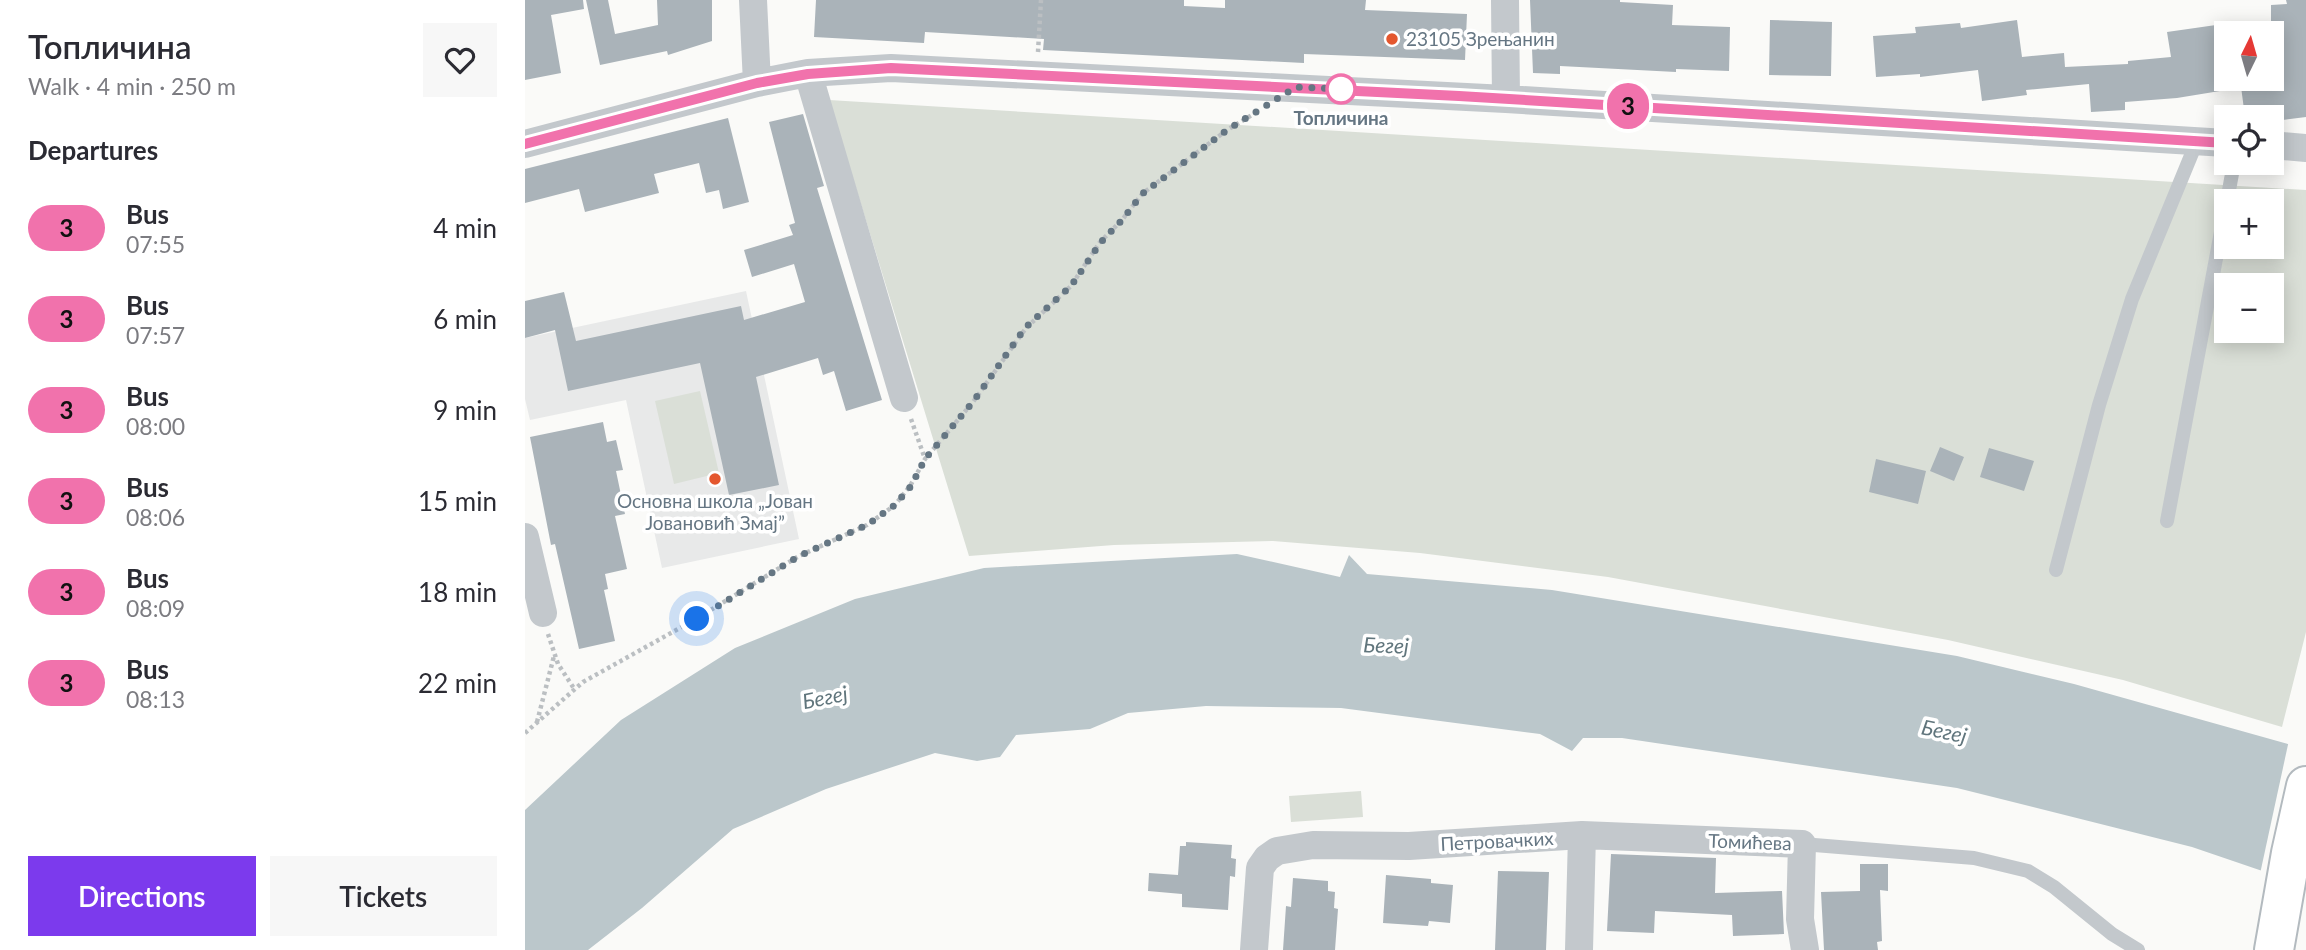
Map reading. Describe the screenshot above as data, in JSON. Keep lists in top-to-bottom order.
{
  "streets": {
    "street": ["Петровачких", "Томићева"]
  },
  "crossings": [
    ["Петровачких", "Томићева"]
  ],
  "water": ["Бегеј"],
  "places": ["23105 Зрењанин", "Топличина", "Основна школа „Јован Јовановић Змај”"],
  "lines": ["bus line 3"],
  "north": "top",
  "page": {
    "heading": [
      ["Топличина", "Walk · 4 min · 250 m"],
      "Departures"
    ],
    "on_map": "3",
    "map_buttons": ["+", "−"],
    "list": [
      {
        "mark": "3",
        "name": "Bus",
        "note": "07:55",
        "value": "4 min"
      },
      {
        "mark": "3",
        "name": "Bus",
        "note": "07:57",
        "value": "6 min"
      },
      {
        "mark": "3",
        "name": "Bus",
        "note": "08:00",
        "value": "9 min"
      },
      {
        "mark": "3",
        "name": "Bus",
        "note": "08:06",
        "value": "15 min"
      },
      {
        "mark": "3",
        "name": "Bus",
        "note": "08:09",
        "value": "18 min"
      },
      {
        "mark": "3",
        "name": "Bus",
        "note": "08:13",
        "value": "22 min"
      }
    ],
    "buttons": ["Directions", "Tickets"]
  }
}
